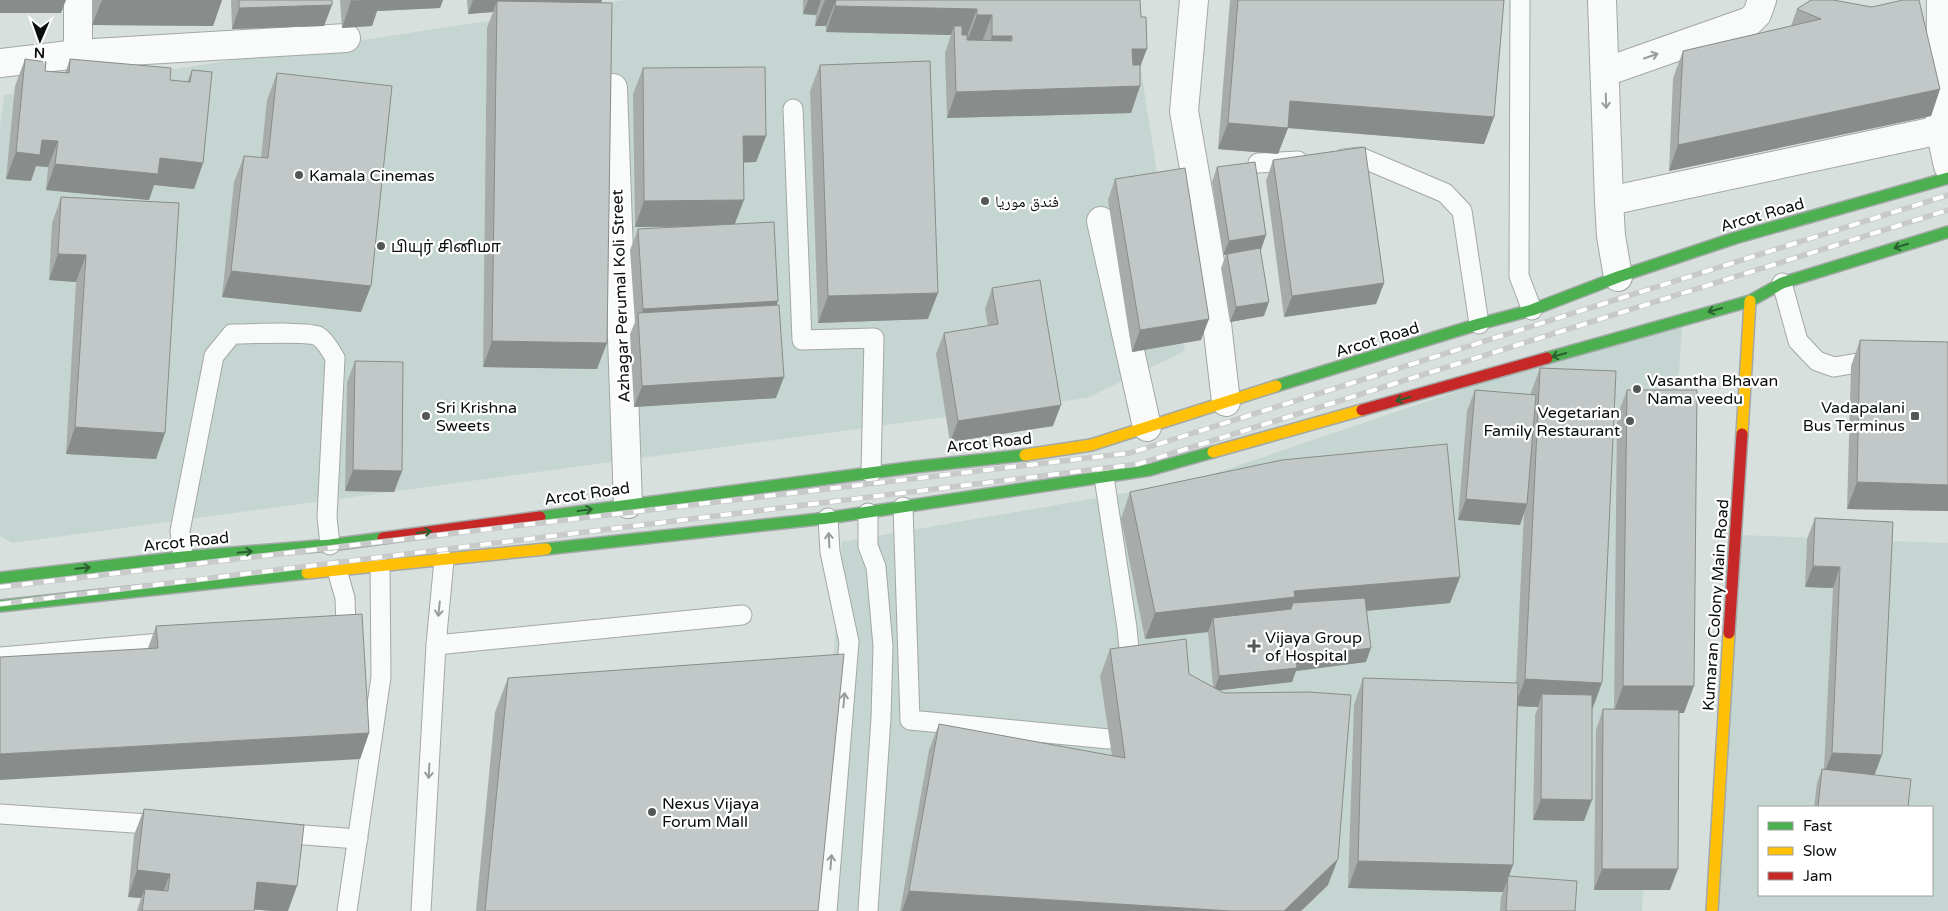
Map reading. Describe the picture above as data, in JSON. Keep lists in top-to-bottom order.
{
  "streets": {
    "main road": ["Arcot Road", "Kumaran Colony Main Road"],
    "street": ["Azhagar Perumal Koli Street"]
  },
  "crossings": [
    ["Arcot Road", "Azhagar Perumal Koli Street"],
    ["Arcot Road", "Kumaran Colony Main Road"]
  ],
  "places": {
    "other": [
      "Kamala Cinemas",
      "فندق موريا",
      "பியுர் சினிமா",
      "Vasantha Bhavan Nama veedu",
      "Sri Krishna Sweets",
      "Vegetarian Family Restaurant",
      "Nexus Vijaya Forum Mall"
    ],
    "transit": ["Vadapalani Bus Terminus"],
    "health": ["Vijaya Group of Hospital"]
  },
  "legend": ["Fast", "Slow", "Jam"],
  "north": "bottom"
}
